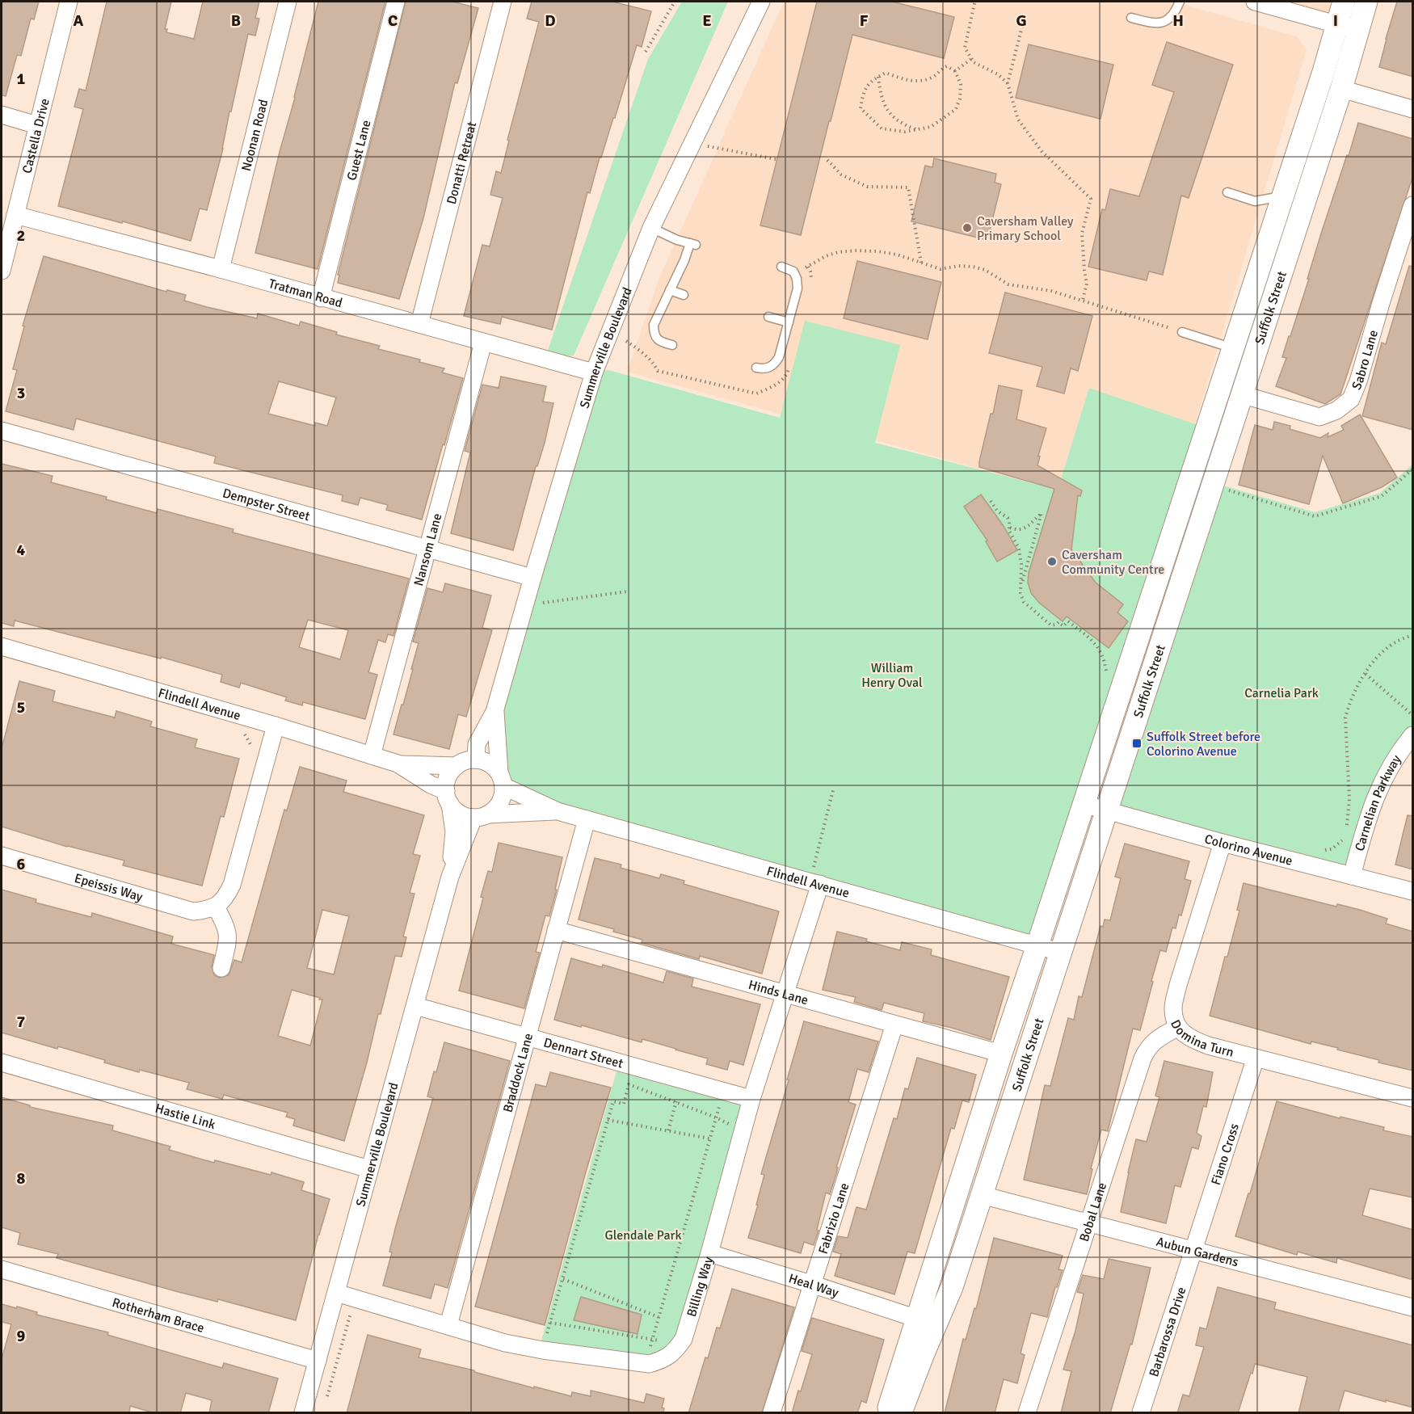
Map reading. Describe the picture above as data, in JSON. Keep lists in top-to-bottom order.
{
  "streets": {
    "street": [
      "Noonan Road",
      "Castella Drive",
      "Guest Lane",
      "Donatti Retreat",
      "Tratman Road",
      "Suffolk Street",
      "Summerville Boulevard",
      "Sabro Lane",
      "Dempster Street",
      "Nansom Lane",
      "Flindell Avenue",
      "Carnelian Parkway",
      "Colorino Avenue",
      "Epeissis Way",
      "Hinds Lane",
      "Domina Turn",
      "Dennart Street",
      "Braddock Lane",
      "Hastie Link",
      "Fiano Cross",
      "Bobal Lane",
      "Fabrizio Lane",
      "Aubun Gardens",
      "Heal Way",
      "Billing Way",
      "Rotherham Brace",
      "Barbarossa Drive"
    ]
  },
  "crossings": [
    ["Noonan Road", "Tratman Road"],
    ["Castella Drive", "Tratman Road"],
    ["Guest Lane", "Tratman Road"],
    ["Donatti Retreat", "Tratman Road"],
    ["Tratman Road", "Summerville Boulevard"],
    ["Tratman Road", "Nansom Lane"],
    ["Suffolk Street", "Sabro Lane"],
    ["Suffolk Street", "Flindell Avenue"],
    ["Suffolk Street", "Colorino Avenue"],
    ["Suffolk Street", "Hinds Lane"],
    ["Suffolk Street", "Aubun Gardens"],
    ["Suffolk Street", "Heal Way"],
    ["Summerville Boulevard", "Dempster Street"],
    ["Summerville Boulevard", "Flindell Avenue"],
    ["Summerville Boulevard", "Dennart Street"],
    ["Summerville Boulevard", "Hastie Link"],
    ["Summerville Boulevard", "Billing Way"],
    ["Summerville Boulevard", "Rotherham Brace"],
    ["Dempster Street", "Nansom Lane"],
    ["Nansom Lane", "Flindell Avenue"],
    ["Flindell Avenue", "Braddock Lane"],
    ["Flindell Avenue", "Billing Way"],
    ["Carnelian Parkway", "Colorino Avenue"],
    ["Colorino Avenue", "Domina Turn"],
    ["Hinds Lane", "Braddock Lane"],
    ["Hinds Lane", "Fabrizio Lane"],
    ["Hinds Lane", "Billing Way"],
    ["Domina Turn", "Fiano Cross"],
    ["Domina Turn", "Bobal Lane"],
    ["Dennart Street", "Braddock Lane"],
    ["Dennart Street", "Billing Way"],
    ["Braddock Lane", "Billing Way"],
    ["Fiano Cross", "Aubun Gardens"],
    ["Fiano Cross", "Barbarossa Drive"],
    ["Bobal Lane", "Aubun Gardens"],
    ["Fabrizio Lane", "Heal Way"],
    ["Aubun Gardens", "Barbarossa Drive"],
    ["Heal Way", "Billing Way"]
  ],
  "parks": ["William Henry Oval", "Carnelia Park", "Glendale Park"],
  "places": {
    "other": ["Caversham Valley Primary School", "Caversham Community Centre"],
    "transit": ["Suffolk Street before Colorino Avenue"]
  },
  "grid": {
    "columns": [
      "A",
      "B",
      "C",
      "D",
      "E",
      "F",
      "G",
      "H",
      "I"
    ],
    "rows": [
      "1",
      "2",
      "3",
      "4",
      "5",
      "6",
      "7",
      "8",
      "9"
    ]
  }
}
